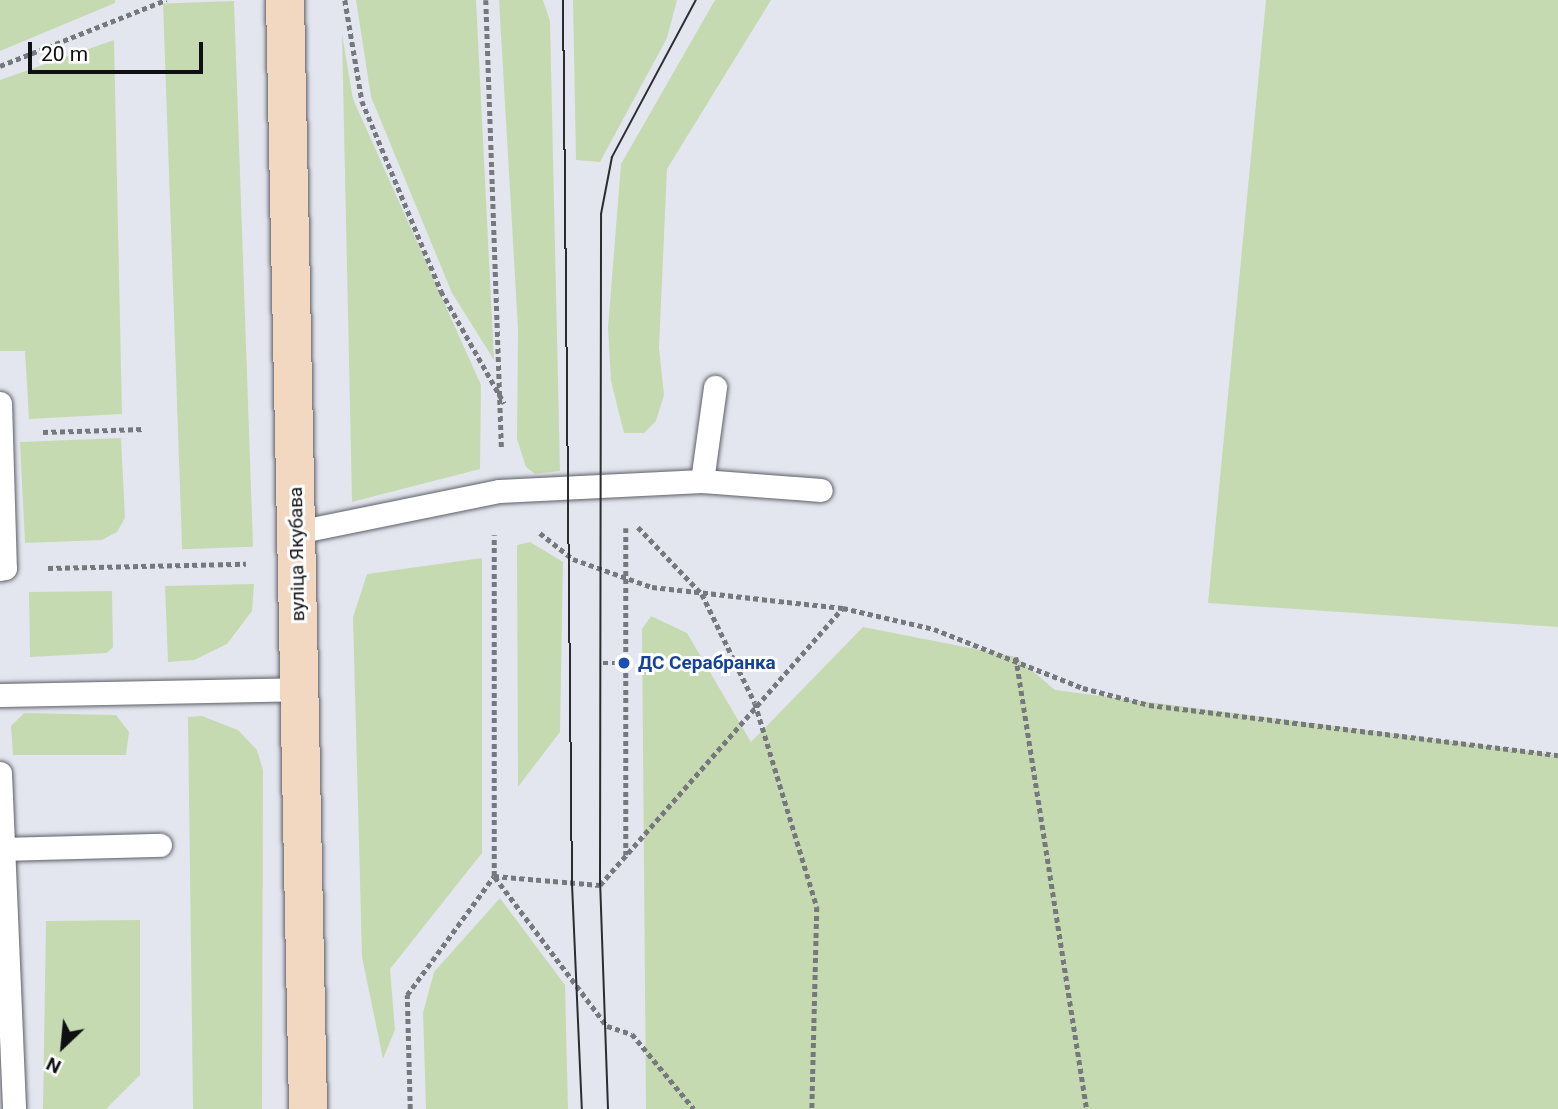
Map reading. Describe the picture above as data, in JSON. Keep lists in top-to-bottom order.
{
  "streets": {
    "main road": ["вуліца Якубава"]
  },
  "places": ["ДС Серабранка"],
  "scale_bar": "20 m",
  "north": "bottom left"
}
